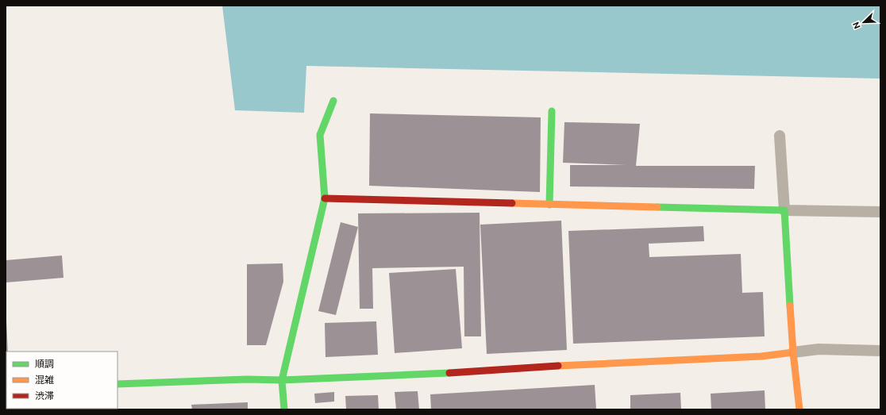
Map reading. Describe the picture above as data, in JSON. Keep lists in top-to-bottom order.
{
  "legend": ["順調", "混雑", "渋滞"],
  "north": "bottom left"
}
